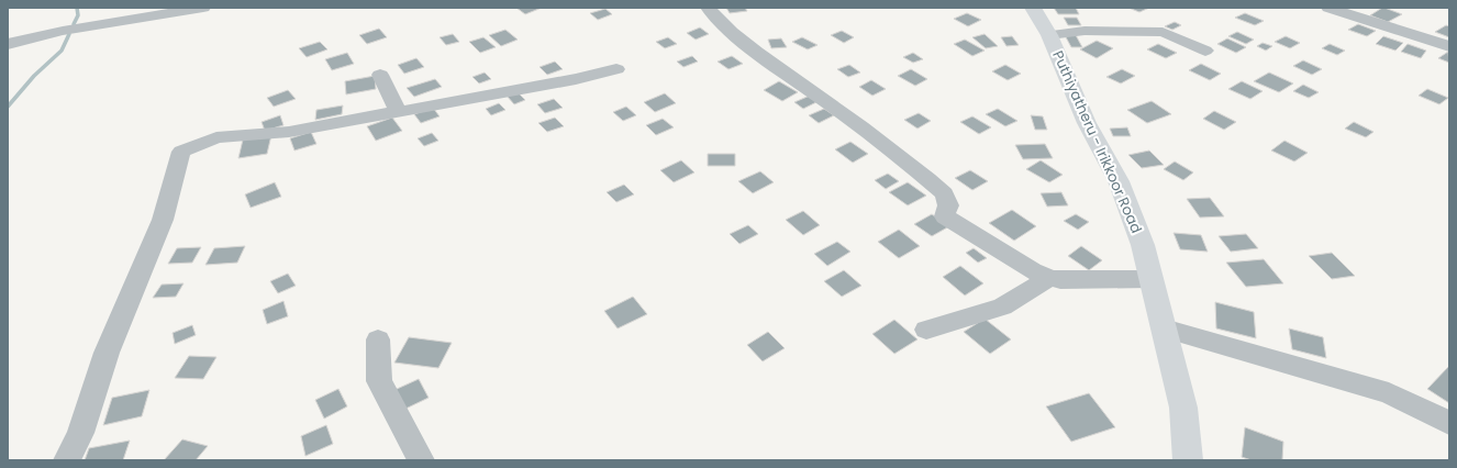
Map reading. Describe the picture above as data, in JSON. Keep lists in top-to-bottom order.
{
  "streets": {
    "main road": ["Puthiyatheru - Irikkoor Road"]
  }
}
